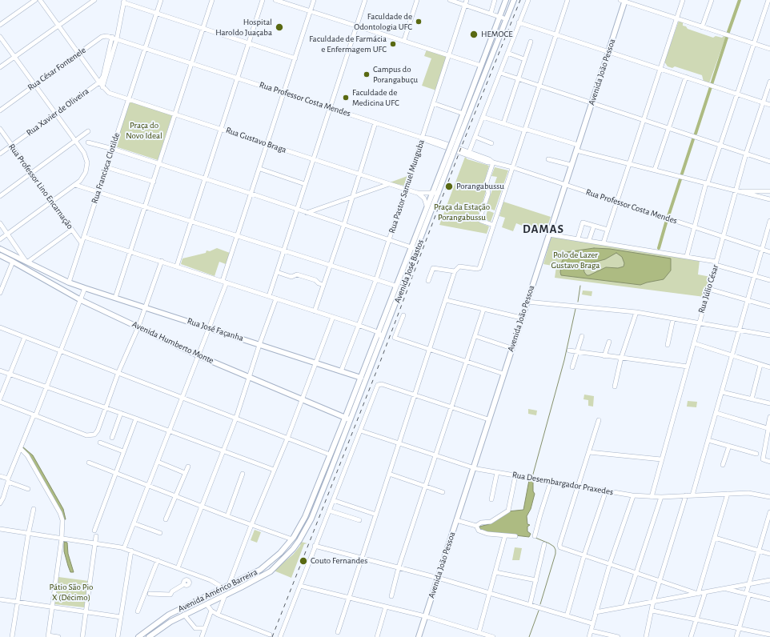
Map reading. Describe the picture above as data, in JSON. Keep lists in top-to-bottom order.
{
  "streets": {
    "main road": [
      "Avenida João Pessoa",
      "Avenida José Bastos",
      "Rua José Façanha",
      "Avenida Humberto Monte",
      "Avenida Américo Barreira"
    ],
    "street": [
      "Rua César Fontenele",
      "Rua Professor Costa Mendes",
      "Rua Xavier de Oliveira",
      "Rua Gustavo Braga",
      "Rua Francisca Clotilde",
      "Rua Professor Lino Encarnação",
      "Rua Pastor Samuel Munguba",
      "Rua Júlio César",
      "Rua Desembargador Praxedes"
    ]
  },
  "crossings": [
    ["Rua César Fontenele", "Rua Professor Costa Mendes"],
    ["Rua César Fontenele", "Rua Gustavo Braga"],
    ["Avenida João Pessoa", "Rua Professor Costa Mendes"],
    ["Avenida João Pessoa", "Rua Desembargador Praxedes"],
    ["Rua Professor Costa Mendes", "Rua Francisca Clotilde"],
    ["Rua Professor Costa Mendes", "Rua Pastor Samuel Munguba"],
    ["Rua Professor Costa Mendes", "Rua Júlio César"],
    ["Rua Xavier de Oliveira", "Rua Gustavo Braga"],
    ["Rua Xavier de Oliveira", "Rua Professor Lino Encarnação"],
    ["Rua Gustavo Braga", "Rua Francisca Clotilde"],
    ["Rua Gustavo Braga", "Rua Pastor Samuel Munguba"],
    ["Rua Gustavo Braga", "Avenida José Bastos"],
    ["Rua Francisca Clotilde", "Rua Professor Lino Encarnação"],
    ["Rua Francisca Clotilde", "Rua José Façanha"],
    ["Rua Pastor Samuel Munguba", "Rua José Façanha"],
    ["Avenida José Bastos", "Rua José Façanha"],
    ["Avenida José Bastos", "Avenida Humberto Monte"],
    ["Avenida José Bastos", "Avenida Américo Barreira"],
    ["Rua Júlio César", "Rua Desembargador Praxedes"]
  ],
  "districts": ["DAMAS"],
  "parks": [
    "Praça do Novo Ideal",
    "Praça da Estação Porangabussu",
    "Polo de Lazer Gustavo Braga",
    "Pátio São Pio X (Décimo)"
  ],
  "places": [
    "Faculdade de Odontologia UFC",
    "Hospital Haroldo Juaçaba",
    "HEMOCE",
    "Faculdade de Farmácia e Enfermagem UFC",
    "Campus do Porangabuçu",
    "Faculdade de Medicina UFC",
    "Porangabussu",
    "Couto Fernandes"
  ]
}
